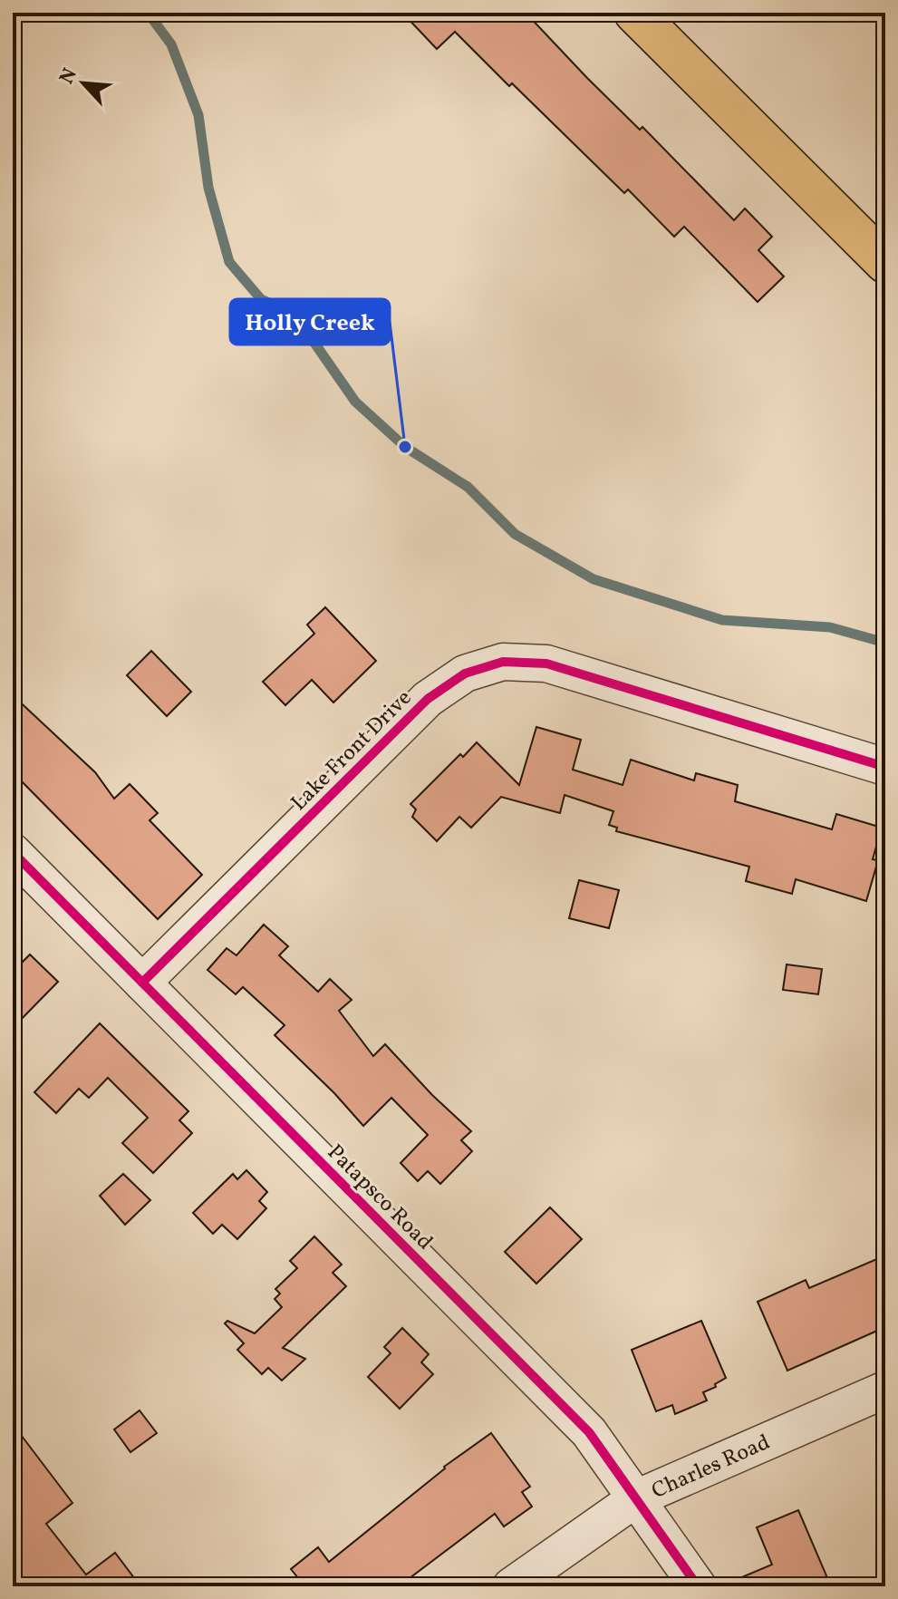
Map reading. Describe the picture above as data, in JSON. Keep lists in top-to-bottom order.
{
  "streets": {
    "street": ["Lake Front Drive", "Patapsco Road", "Charles Road"]
  },
  "crossings": [
    ["Lake Front Drive", "Patapsco Road"],
    ["Patapsco Road", "Charles Road"]
  ],
  "places": ["Holly Creek"],
  "north": "top left"
}
